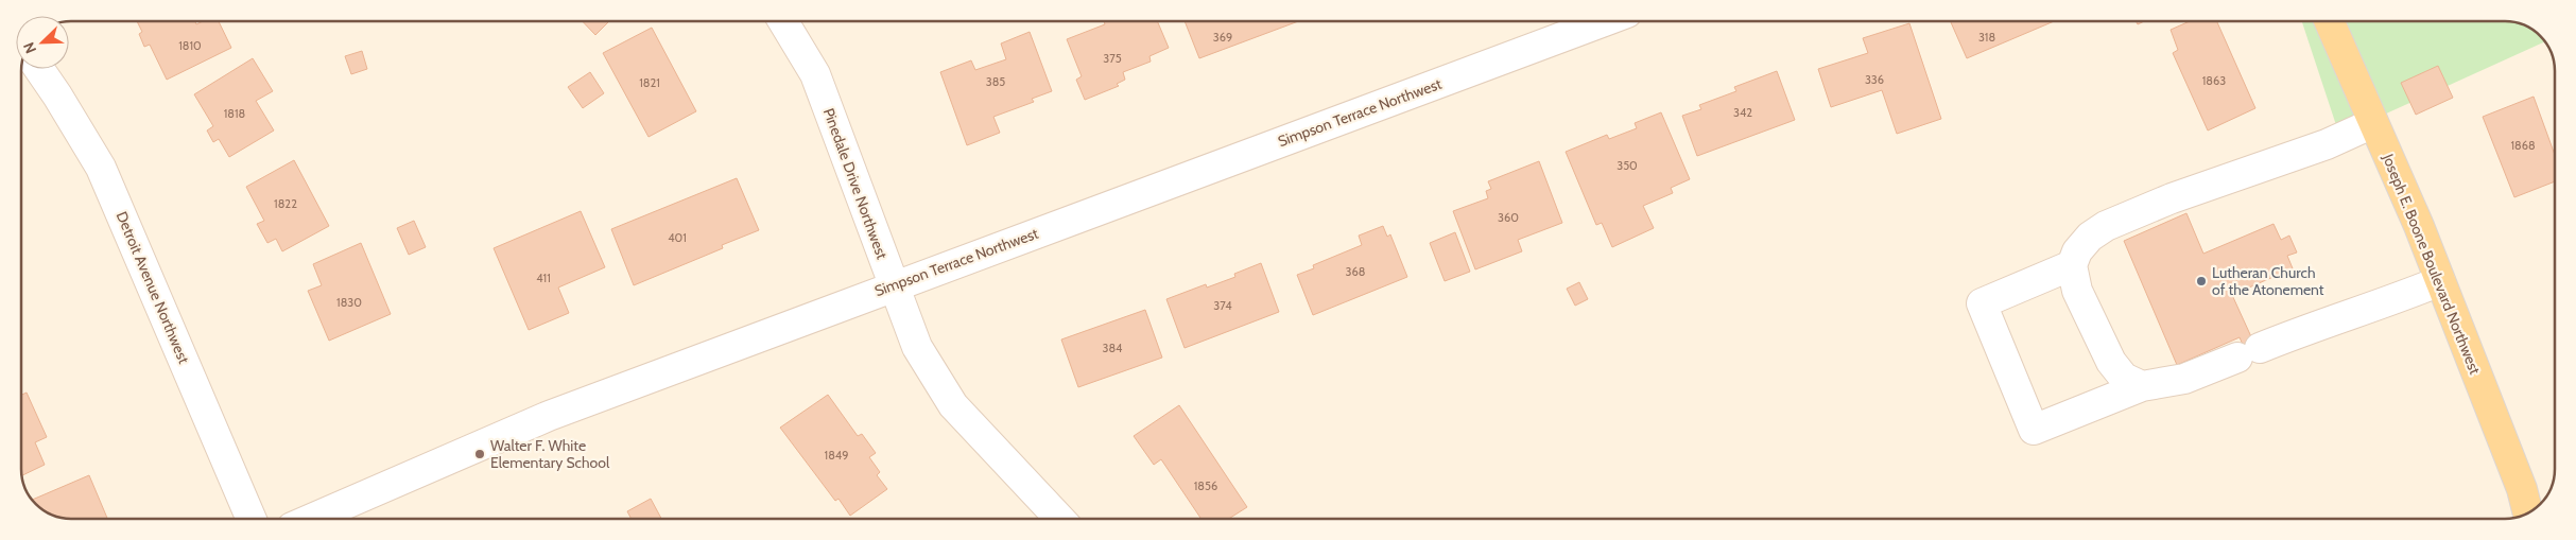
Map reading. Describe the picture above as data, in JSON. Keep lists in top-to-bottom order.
{
  "streets": {
    "main road": ["Joseph E. Boone Boulevard Northwest"],
    "street": ["Simpson Terrace Northwest", "Pinedale Drive Northwest", "Detroit Avenue Northwest"]
  },
  "crossings": [
    ["Simpson Terrace Northwest", "Pinedale Drive Northwest"]
  ],
  "places": ["Lutheran Church of the Atonement", "Walter F. White Elementary School"],
  "house_numbers": [
    "369",
    "318",
    "1810",
    "375",
    "336",
    "1863",
    "385",
    "1821",
    "342",
    "1818",
    "1868",
    "350",
    "1822",
    "360",
    "401",
    "368",
    "411",
    "1830",
    "374",
    "384",
    "1849",
    "1856"
  ],
  "north": "bottom left"
}
